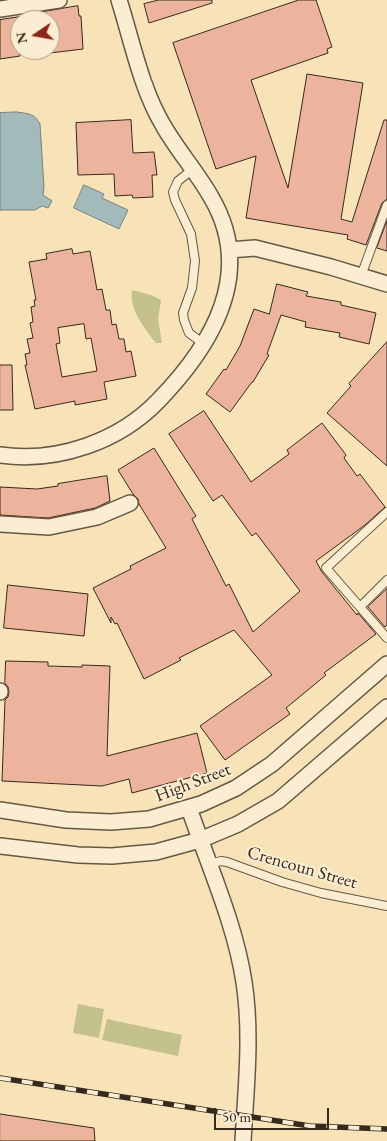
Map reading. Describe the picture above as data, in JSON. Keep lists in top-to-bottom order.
{
  "streets": {
    "street": ["High Street"],
    "lane": ["Crencoun Street"]
  },
  "scale_bar": "50 m",
  "north": "left"
}
